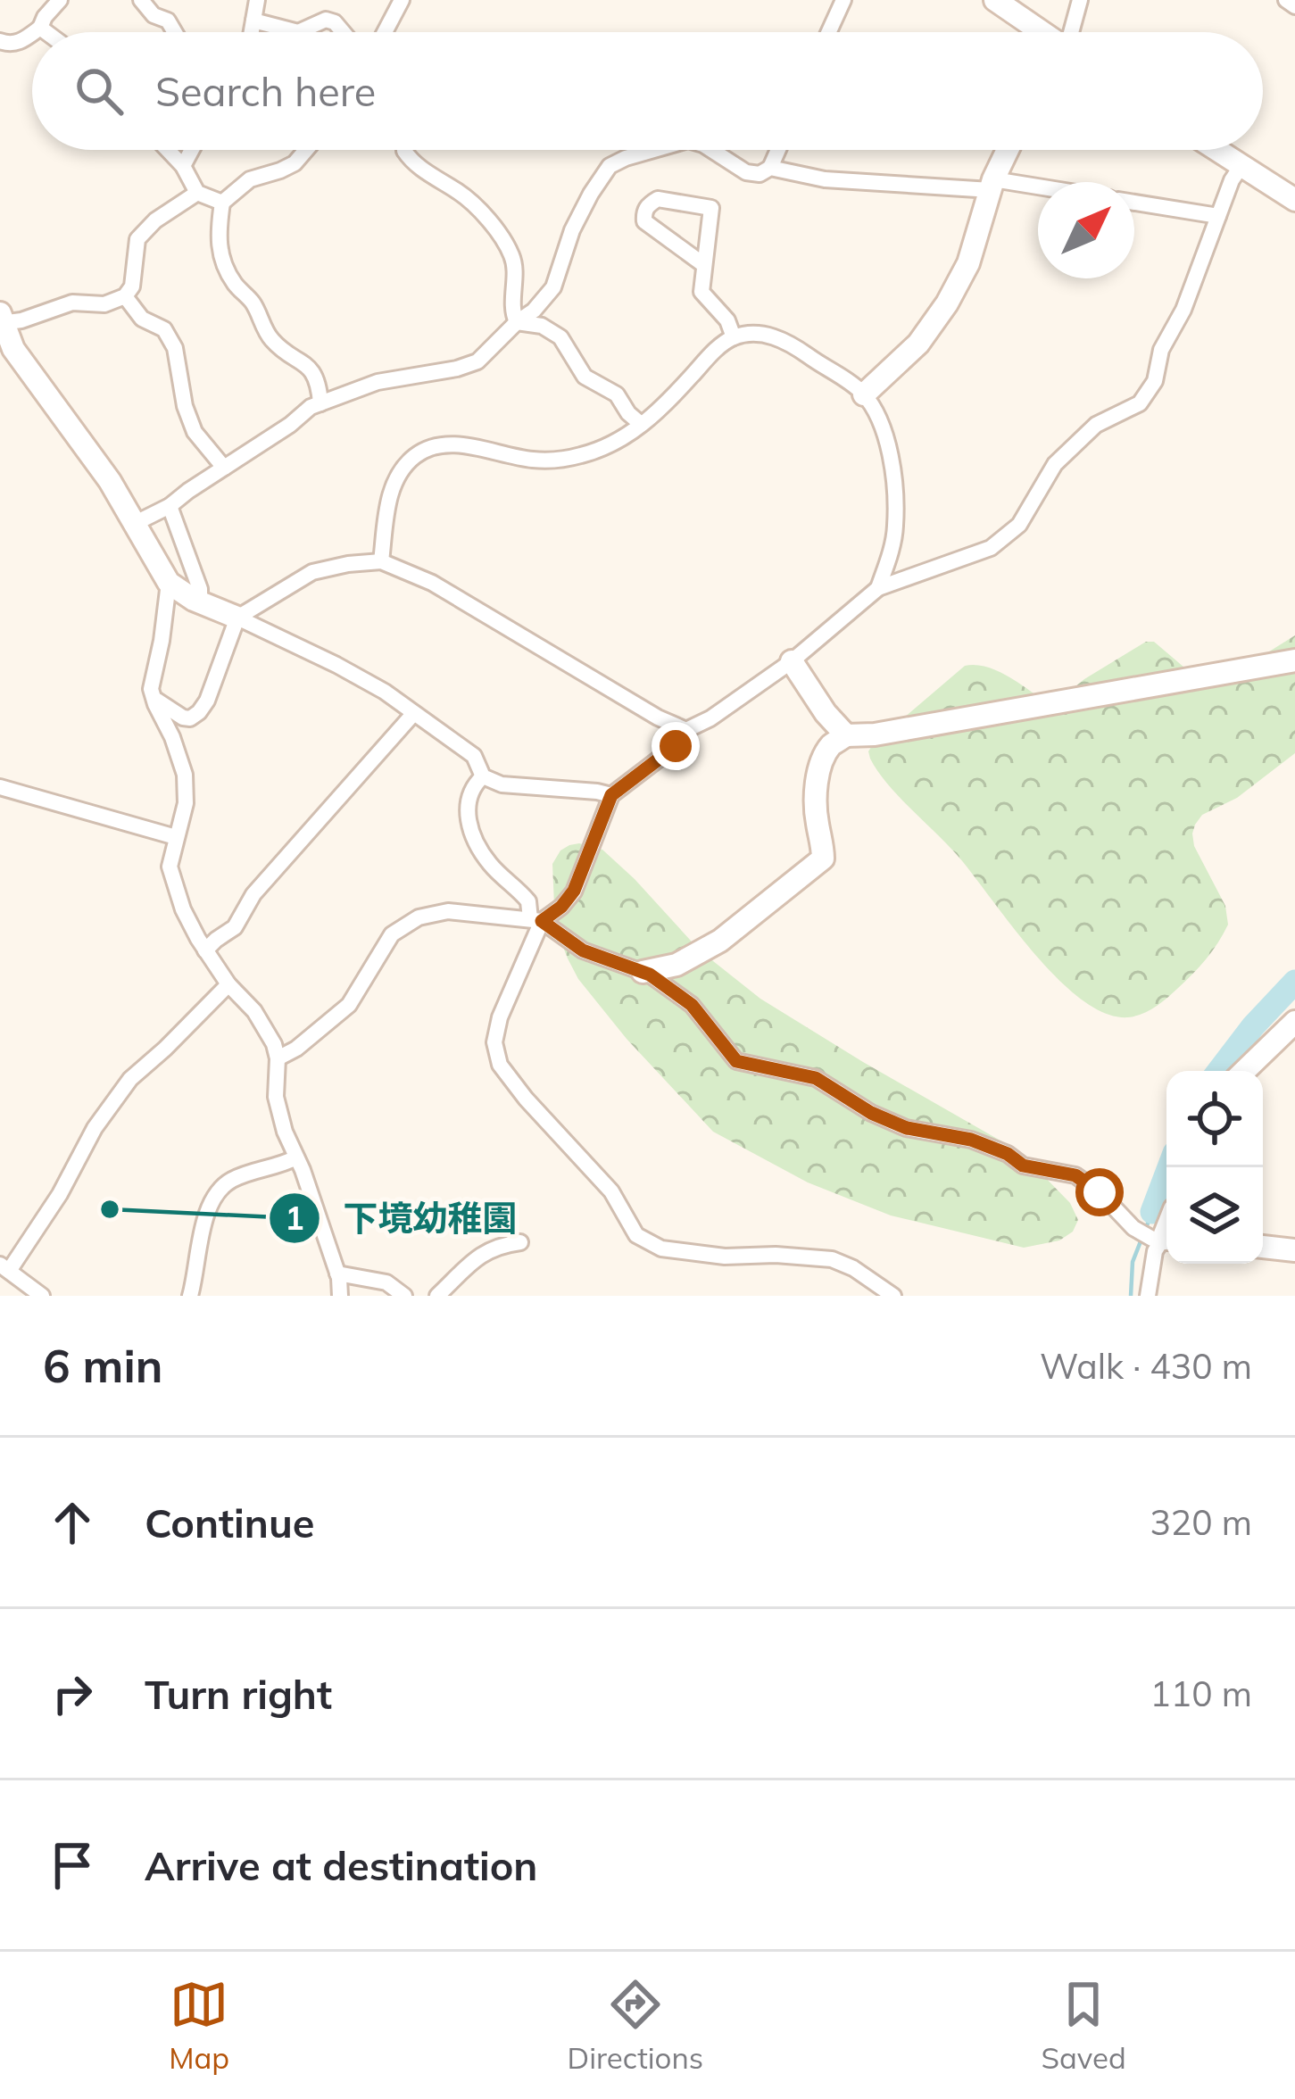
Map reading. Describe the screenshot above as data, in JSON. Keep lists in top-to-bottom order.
{
  "places": ["下境幼稚園"],
  "north": "top right",
  "page": {
    "search": "Search here",
    "heading": ["6 min", "Walk · 430 m"],
    "list": [
      ["Continue", "320 m"],
      ["Turn right", "110 m"],
      "Arrive at destination"
    ],
    "nav": ["Map", "Directions", "Saved"]
  }
}
